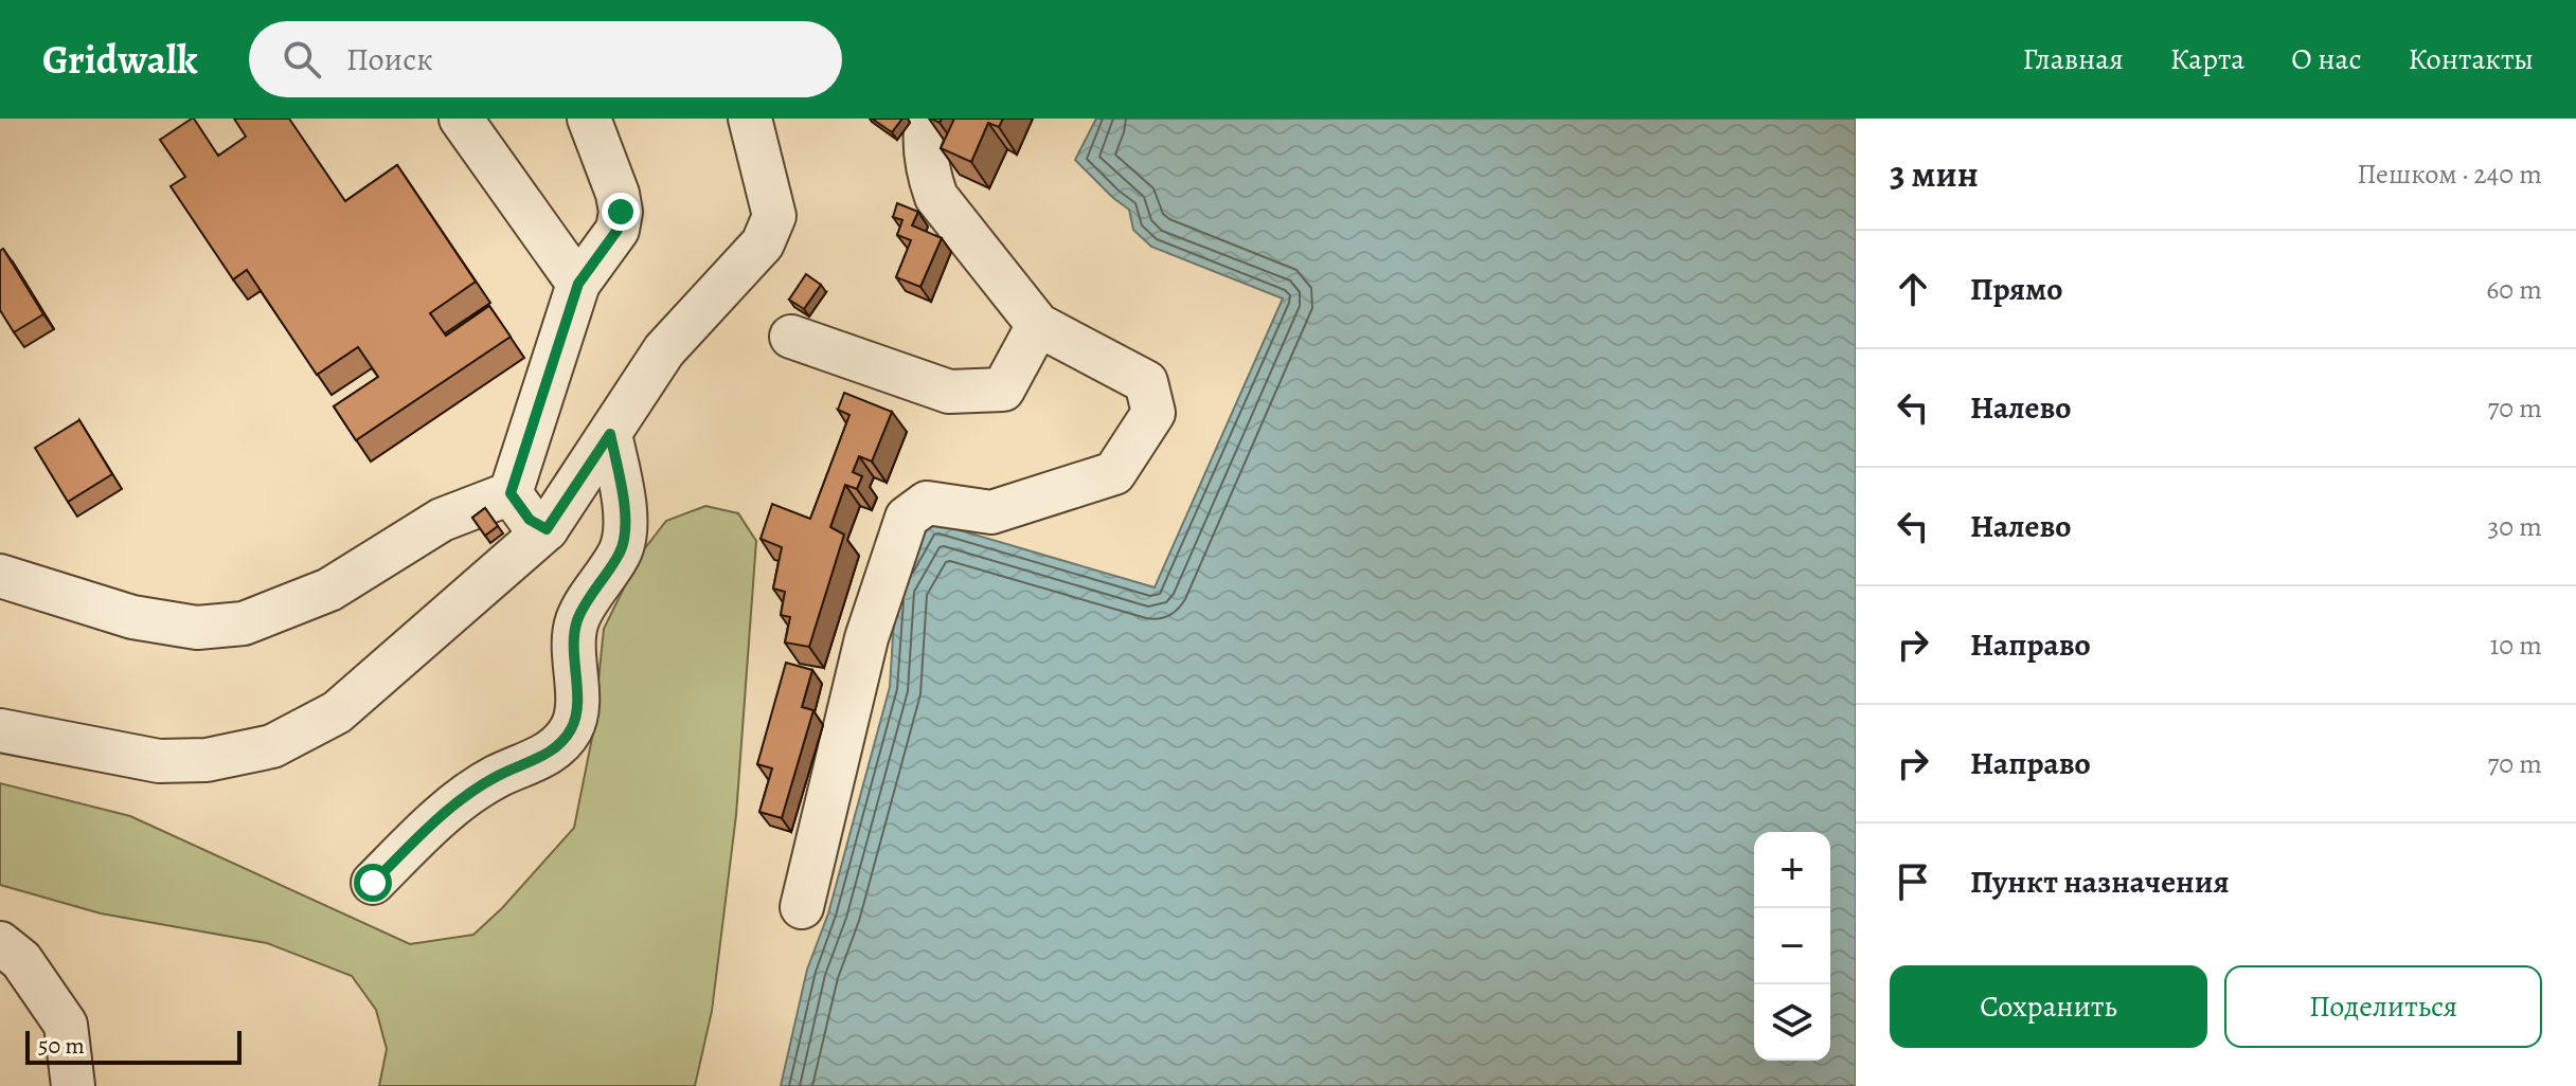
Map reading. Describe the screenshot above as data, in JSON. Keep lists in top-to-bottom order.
{
  "scale_bar": "50 m",
  "page": {
    "header": "Gridwalk",
    "search": "Поиск",
    "nav": [
      "Главная",
      "Карта",
      "О нас",
      "Контакты"
    ],
    "heading": ["3 мин", "Пешком · 240 m"],
    "list": [
      ["Прямо", "60 m"],
      ["Налево", "70 m"],
      ["Налево", "30 m"],
      ["Направо", "10 m"],
      ["Направо", "70 m"],
      "Пункт назначения"
    ],
    "map_buttons": ["+", "−"],
    "buttons": ["Сохранить", "Поделиться"],
    "scale": "50 m"
  }
}
